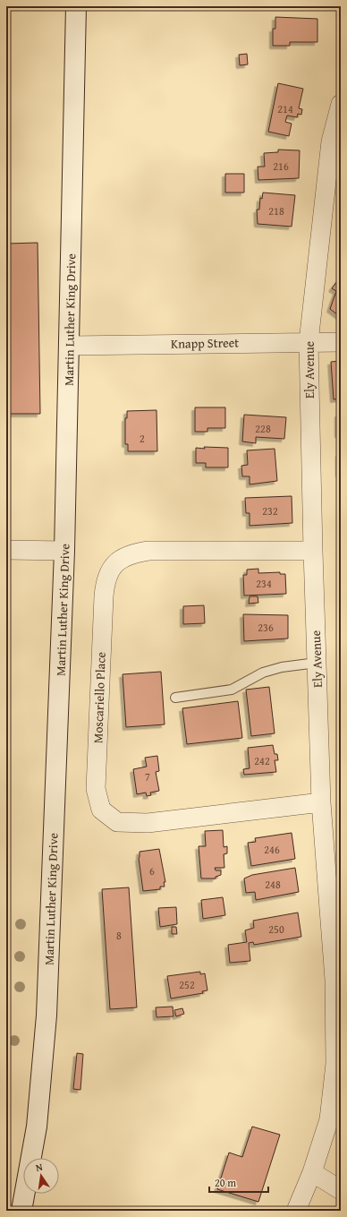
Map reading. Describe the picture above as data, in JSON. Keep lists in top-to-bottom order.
{
  "streets": {
    "main road": ["Martin Luther King Drive"],
    "street": ["Knapp Street", "Ely Avenue", "Moscariello Place"]
  },
  "crossings": [
    ["Martin Luther King Drive", "Knapp Street"],
    ["Knapp Street", "Ely Avenue"],
    ["Ely Avenue", "Moscariello Place"]
  ],
  "house_numbers": [
    "214",
    "216",
    "218",
    "228",
    "2",
    "232",
    "234",
    "236",
    "242",
    "7",
    "246",
    "6",
    "248",
    "250",
    "8",
    "252"
  ],
  "scale_bar": "20 m",
  "north": "top"
}
